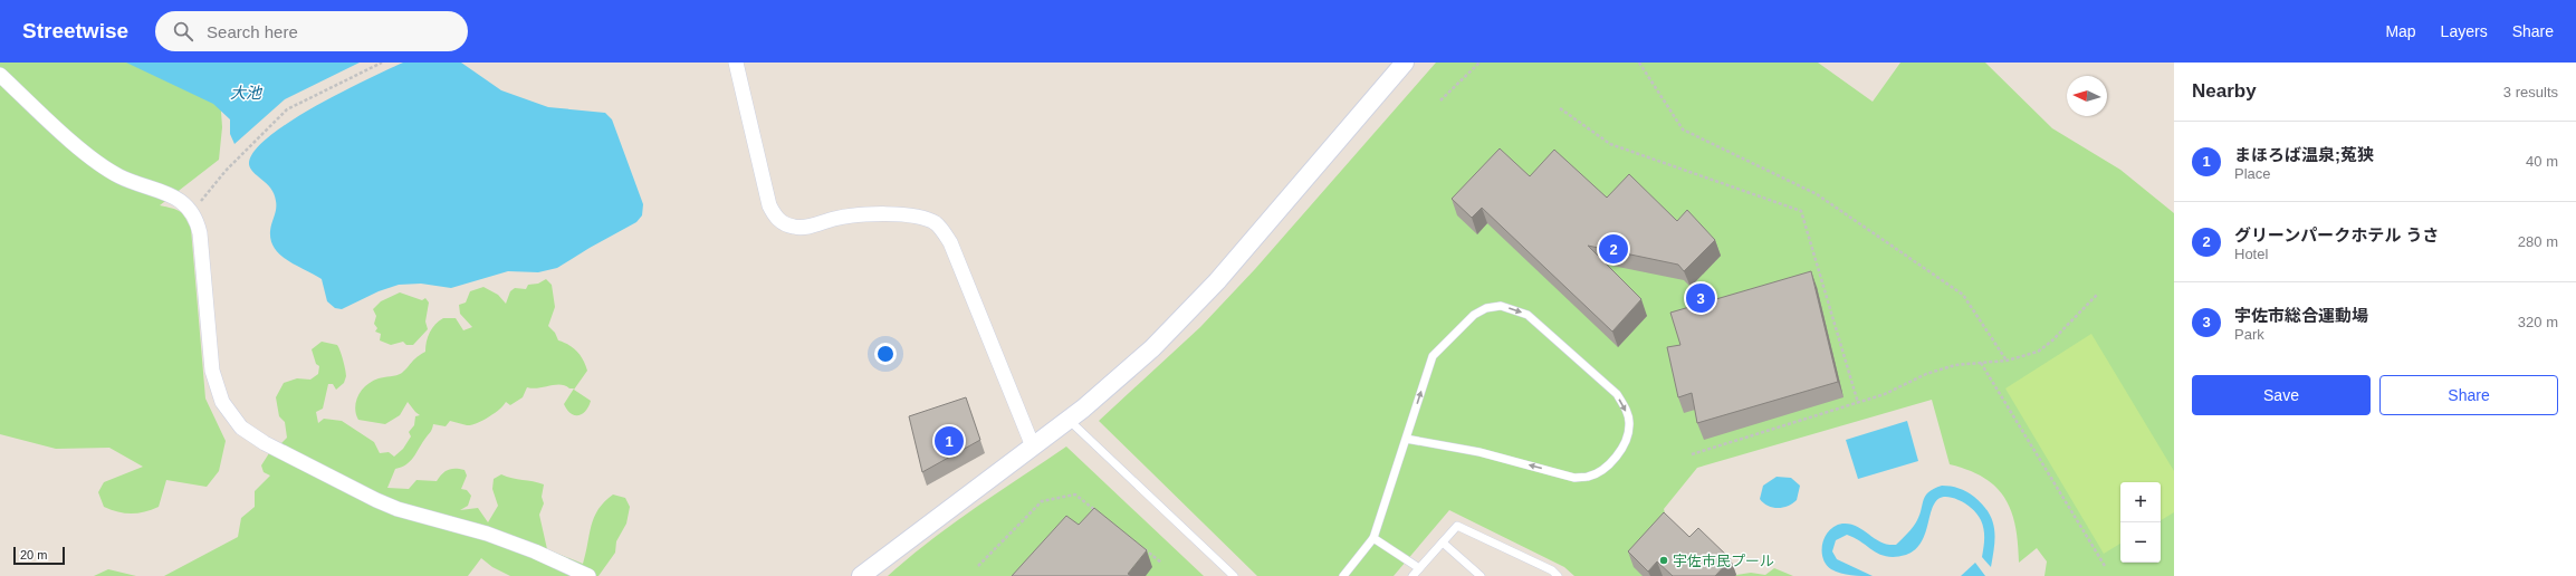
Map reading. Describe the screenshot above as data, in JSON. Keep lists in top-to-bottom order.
{
  "water": ["大池"],
  "places": ["宇佐市民プール"],
  "scale_bar": "20 m",
  "north": "left",
  "page": {
    "header": "Streetwise",
    "search": "Search here",
    "nav": ["Map", "Layers", "Share"],
    "heading": ["Nearby", "3 results"],
    "list": [
      {
        "mark": "1",
        "name": "まほろば温泉;菟狭",
        "note": "Place",
        "value": "40 m"
      },
      {
        "mark": "2",
        "name": "グリーンパークホテル うさ",
        "note": "Hotel",
        "value": "280 m"
      },
      {
        "mark": "3",
        "name": "宇佐市総合運動場",
        "note": "Park",
        "value": "320 m"
      }
    ],
    "pins": ["2", "3", "1"],
    "buttons": ["Save", "Share"],
    "map_buttons": ["+", "−"],
    "scale": "20 m"
  }
}
